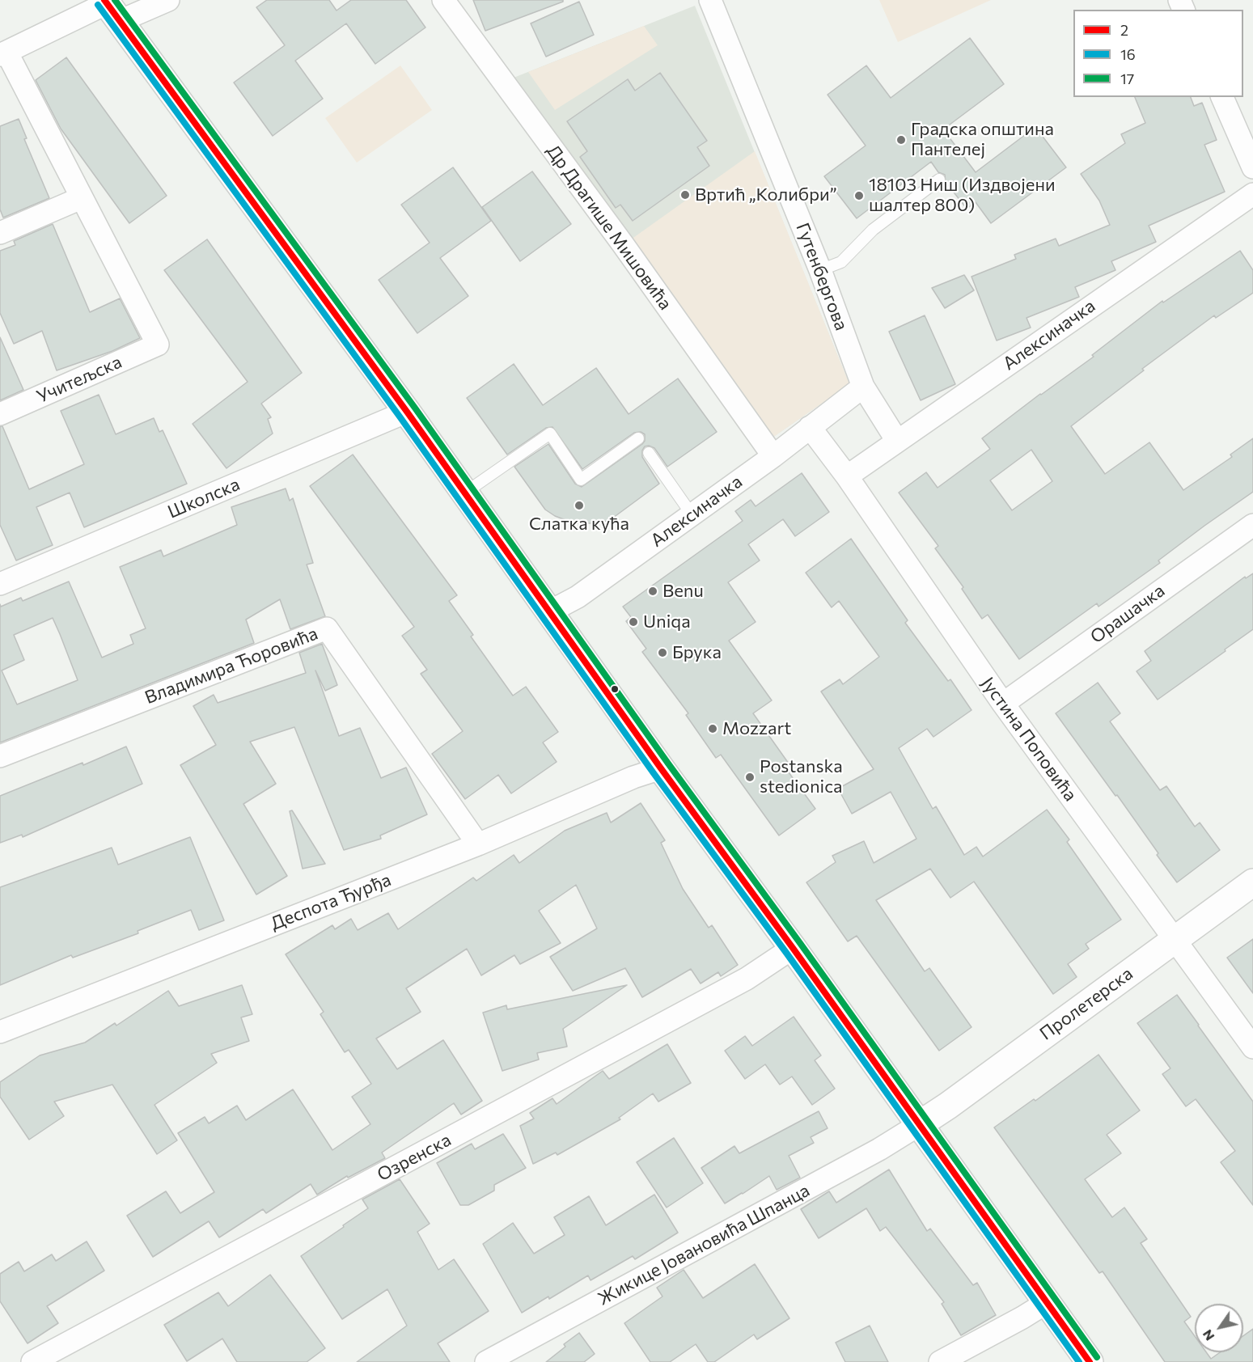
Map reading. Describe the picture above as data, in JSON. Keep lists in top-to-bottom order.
{
  "streets": {
    "main road": ["Пролетерска"],
    "street": [
      "Др Драгише Мишовића",
      "Гутенбергова",
      "Алексиначка",
      "Учитељска",
      "Школска",
      "Орашачка",
      "Владимира Ћоровића",
      "Јустина Поповића",
      "Деспота Ђурђа",
      "Озренска",
      "Жикице Јовановића Шпанца"
    ]
  },
  "crossings": [
    ["Др Драгише Мишовића", "Алексиначка"],
    ["Гутенбергова", "Алексиначка"],
    ["Алексиначка", "Јустина Поповића"],
    ["Орашачка", "Јустина Поповића"],
    ["Владимира Ћоровића", "Деспота Ђурђа"],
    ["Јустина Поповића", "Пролетерска"],
    ["Пролетерска", "Жикице Јовановића Шпанца"]
  ],
  "places": [
    "Градска општина Пантелеј",
    "Вртић „Колибри”",
    "18103 Ниш (Издвојени шалтер 800)",
    "Слатка кућа",
    "Benu",
    "Uniqa",
    "Брука",
    "Mozzart",
    "Postanska stedionica"
  ],
  "lines": ["transit line 2", "transit line 17", "transit line 16"],
  "legend": ["2", "16", "17"],
  "north": "bottom left"
}
